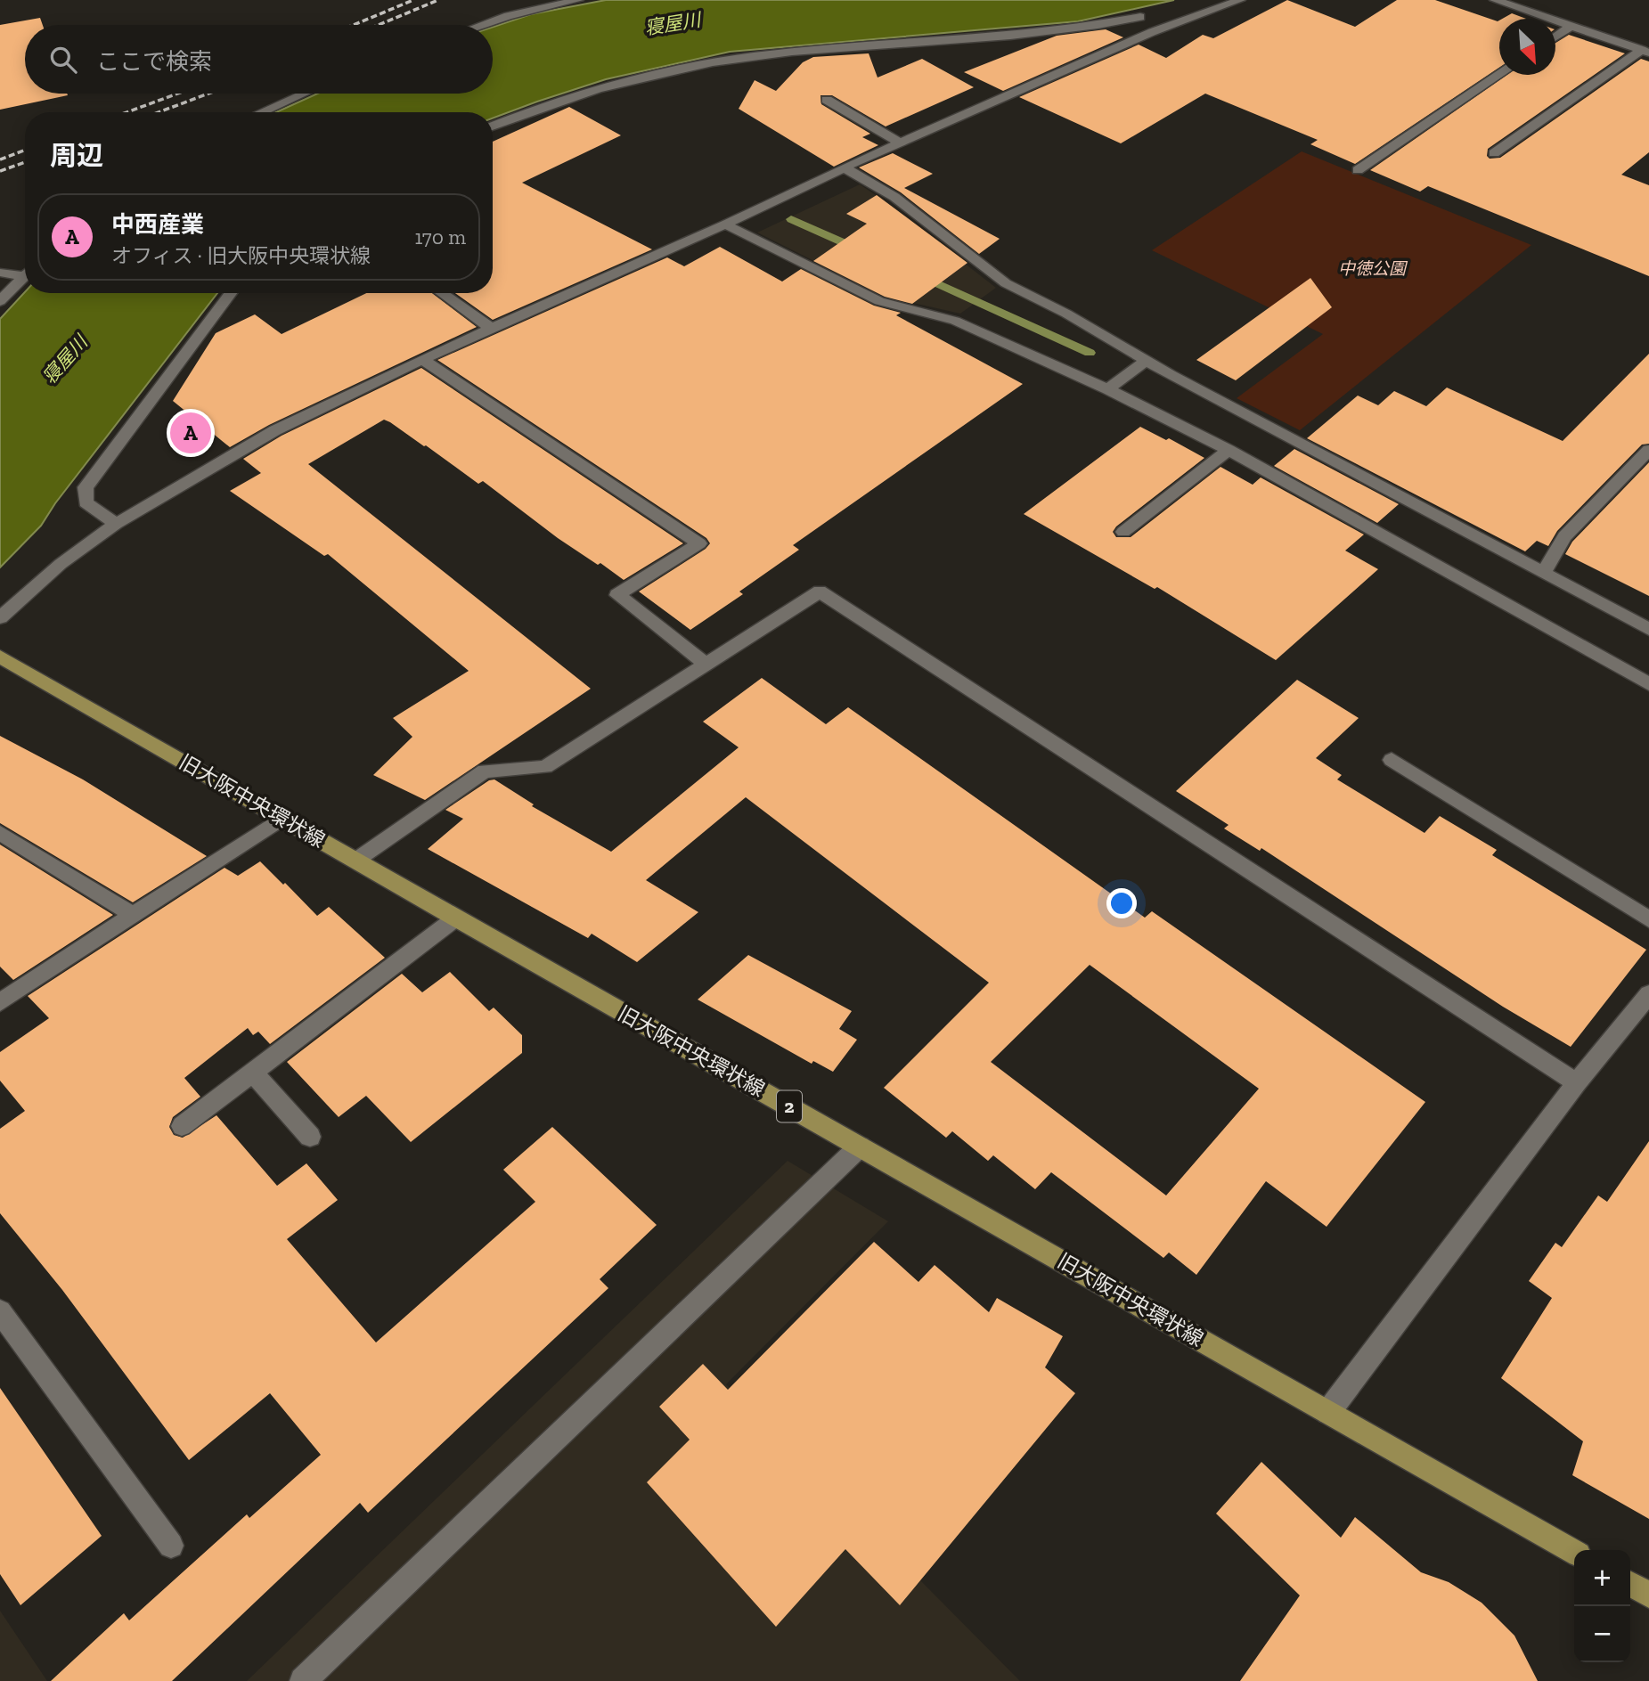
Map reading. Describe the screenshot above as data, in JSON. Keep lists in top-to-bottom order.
{
  "streets": {
    "main road": ["旧大阪中央環状線", "2"]
  },
  "water": ["寝屋川"],
  "parks": ["中徳公園"],
  "north": "bottom right",
  "page": {
    "search": "ここで検索",
    "heading": "周辺",
    "list": [
      {
        "mark": "A",
        "name": "中西産業",
        "note": "オフィス · 旧大阪中央環状線",
        "value": "170 m"
      }
    ],
    "pins": "A",
    "map_buttons": ["+", "−"]
  }
}
